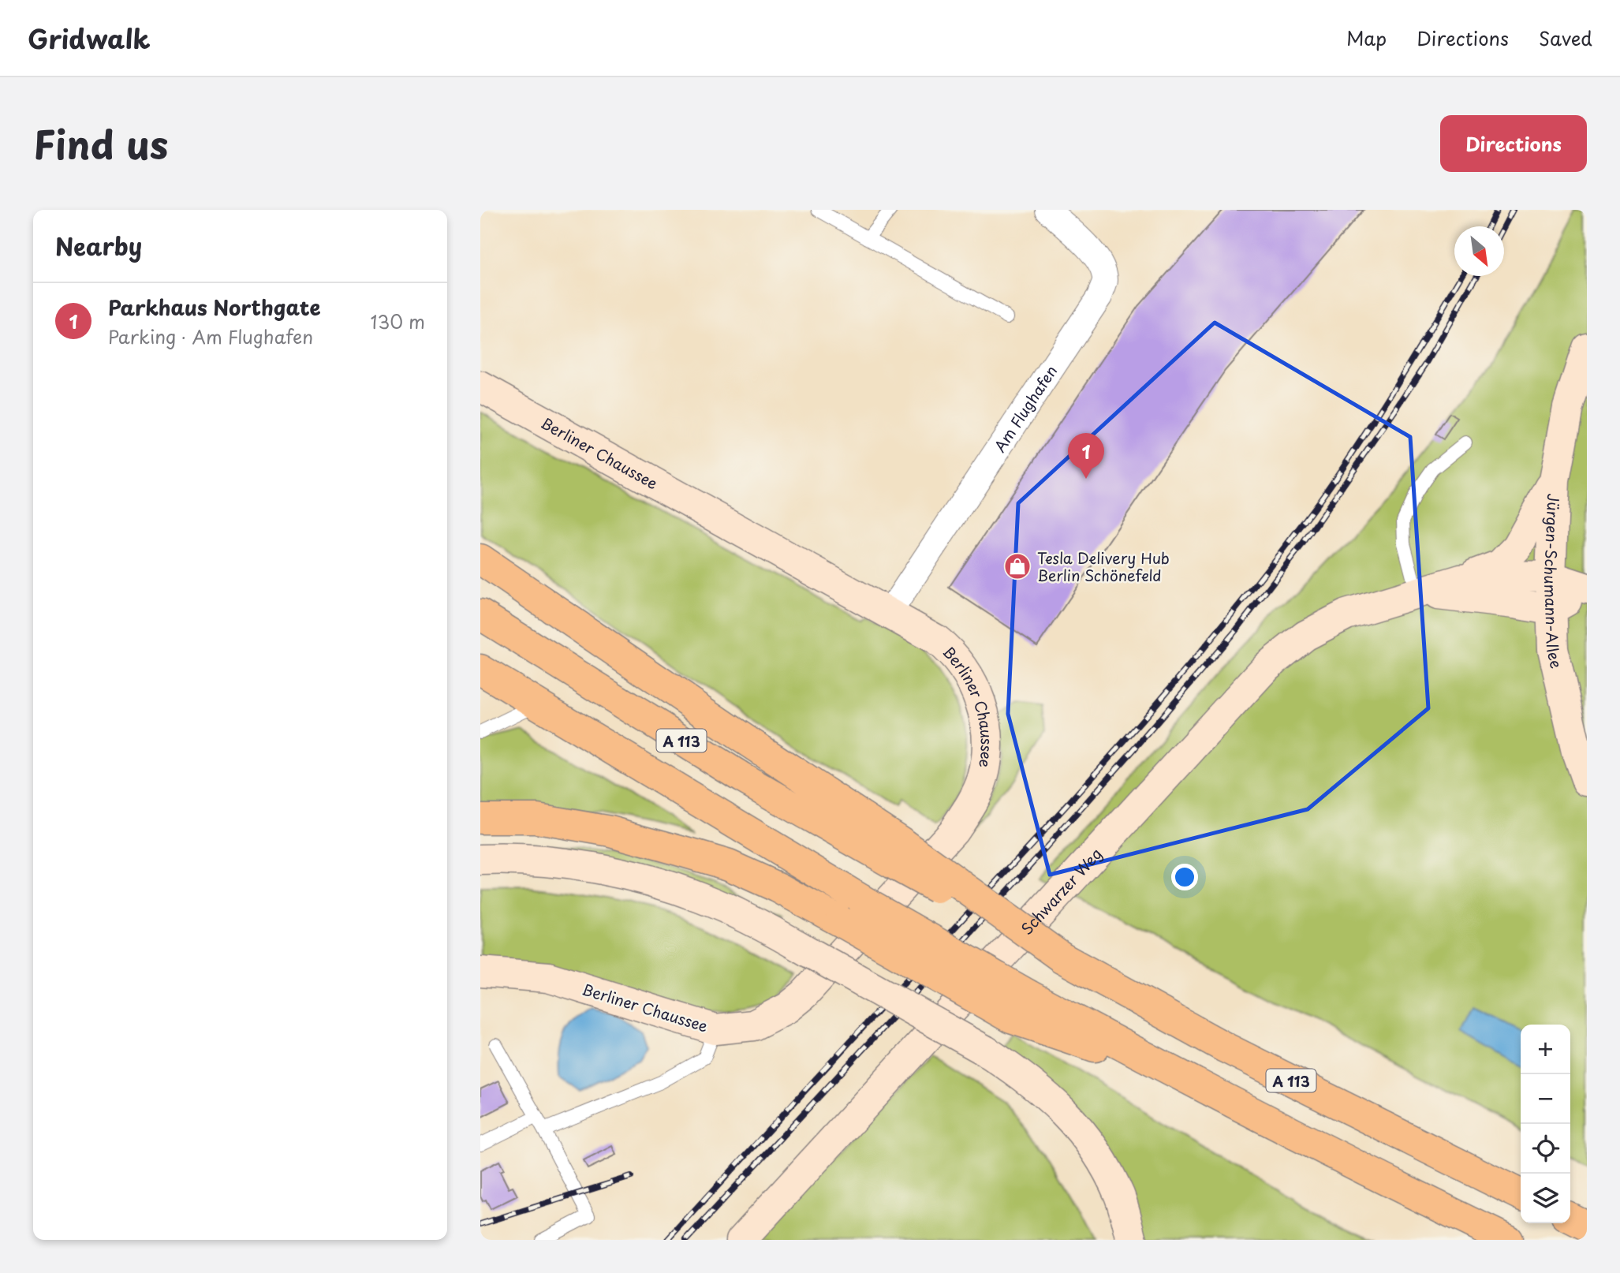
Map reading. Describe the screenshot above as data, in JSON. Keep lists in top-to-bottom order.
{
  "streets": {
    "highway": ["A 113"],
    "street": [
      "Am Flughafen",
      "Berliner Chaussee",
      "Jürgen-Schumann-Allee",
      "Schwarzer Weg"
    ]
  },
  "crossings": [
    ["Am Flughafen", "Berliner Chaussee"],
    ["Jürgen-Schumann-Allee", "Schwarzer Weg"]
  ],
  "places": {
    "shop": ["Tesla Delivery Hub Berlin Schönefeld"]
  },
  "north": "bottom right",
  "page": {
    "header": "Gridwalk",
    "nav": ["Map", "Directions", "Saved"],
    "title": "Find us",
    "buttons": "Directions",
    "heading": "Nearby",
    "list": [
      {
        "mark": "1",
        "name": "Parkhaus Northgate",
        "note": "Parking · Am Flughafen",
        "value": "130 m"
      }
    ],
    "pins": "1",
    "map_buttons": ["+", "−"]
  }
}
